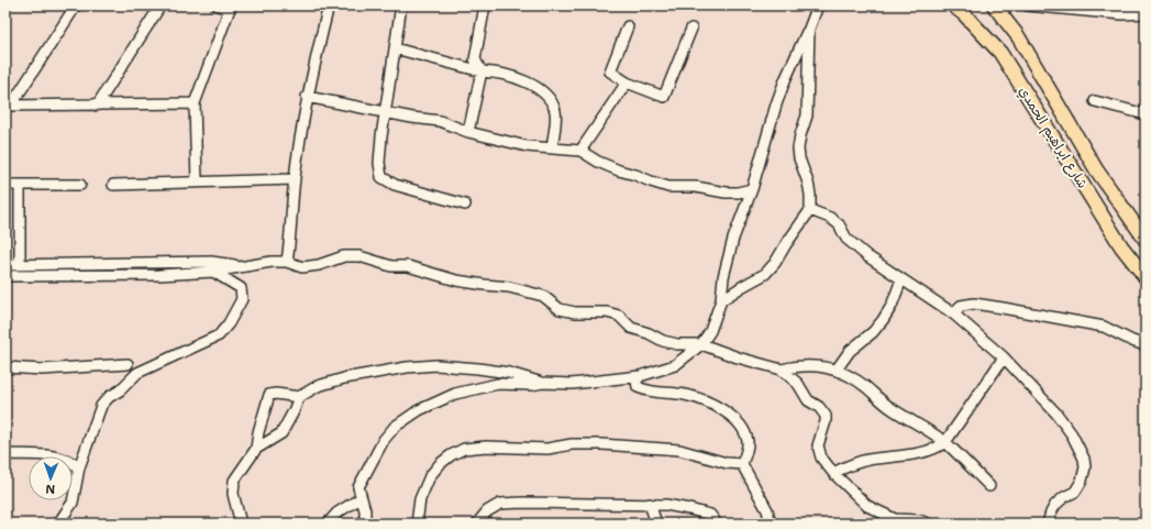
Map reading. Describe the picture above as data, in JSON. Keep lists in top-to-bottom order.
{
  "streets": {
    "main road": ["شارع ابراهيم الحمدي"]
  },
  "north": "bottom"
}
